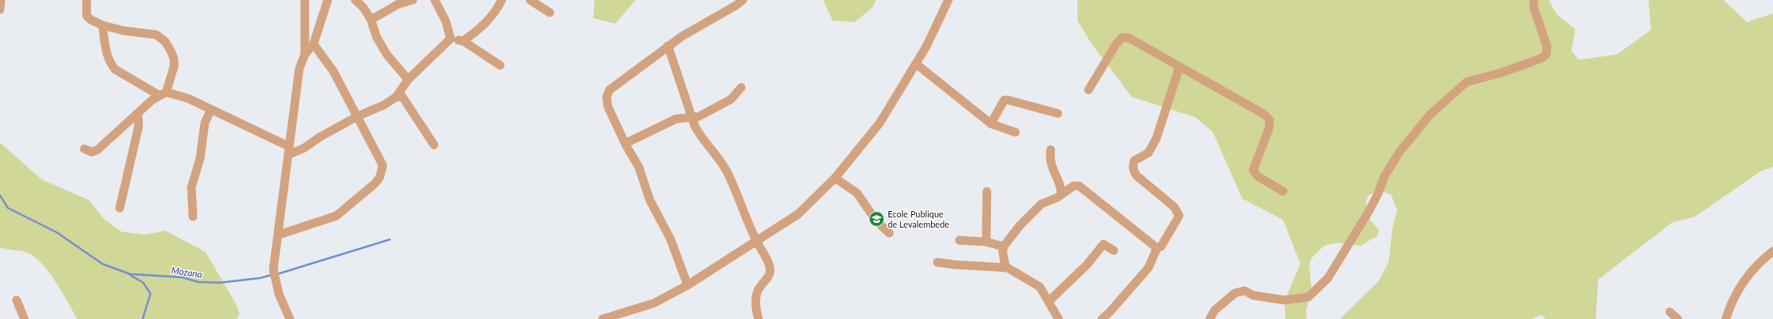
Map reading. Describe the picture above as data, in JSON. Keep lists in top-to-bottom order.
{
  "water": ["Mozana"],
  "places": {
    "school or university": ["Ecole Publique de Levalembede"]
  }
}
